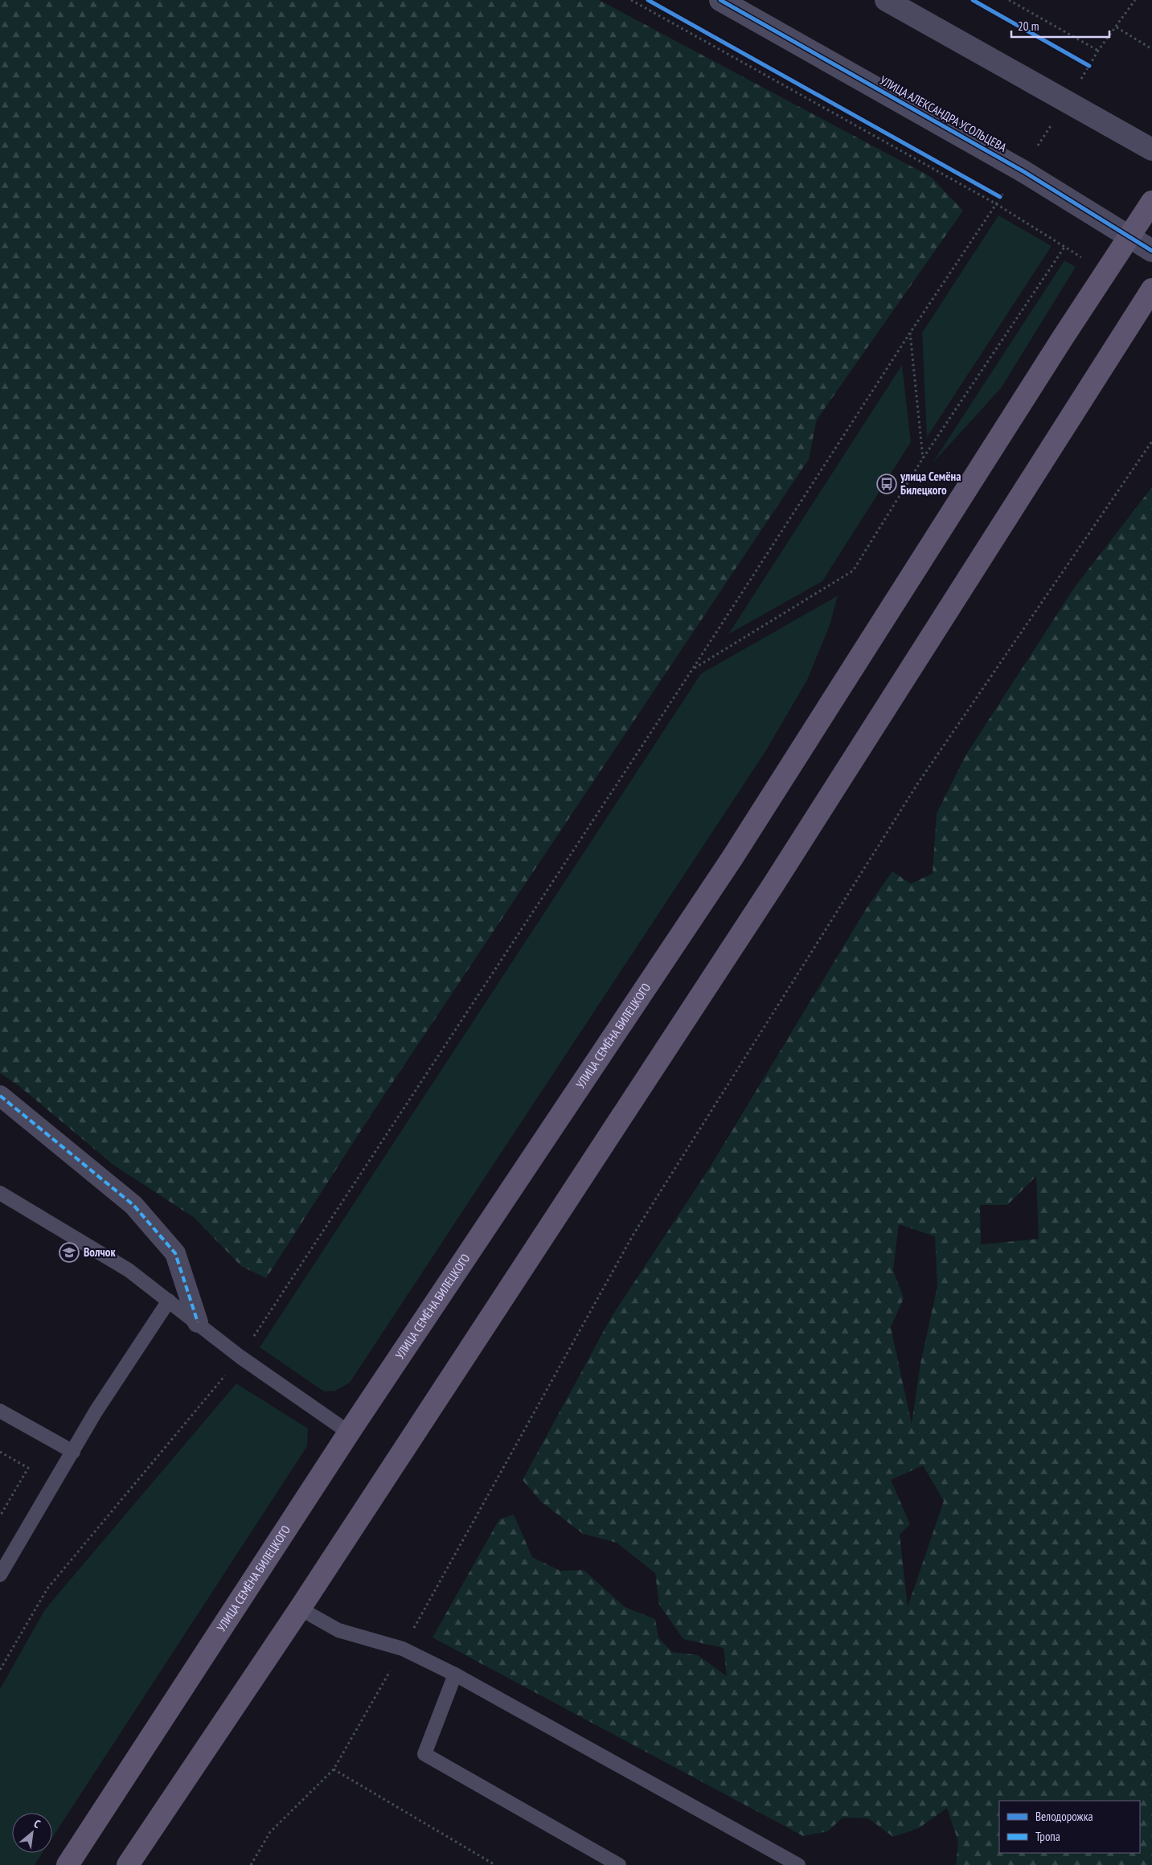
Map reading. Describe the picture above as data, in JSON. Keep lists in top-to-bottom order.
{
  "streets": {
    "main road": ["УЛИЦА СЕМЁНА БИЛЕЦКОГО"],
    "street": ["УЛИЦА АЛЕКСАНДРА УСОЛЬЦЕВА"]
  },
  "crossings": [
    ["УЛИЦА АЛЕКСАНДРА УСОЛЬЦЕВА", "УЛИЦА СЕМЁНА БИЛЕЦКОГО"]
  ],
  "places": {
    "bus stop": ["улица Семёна Билецкого"],
    "school or university": ["Волчок"]
  },
  "legend": ["Велодорожка", "Тропа"],
  "scale_bar": "20 m",
  "north": "top right"
}
